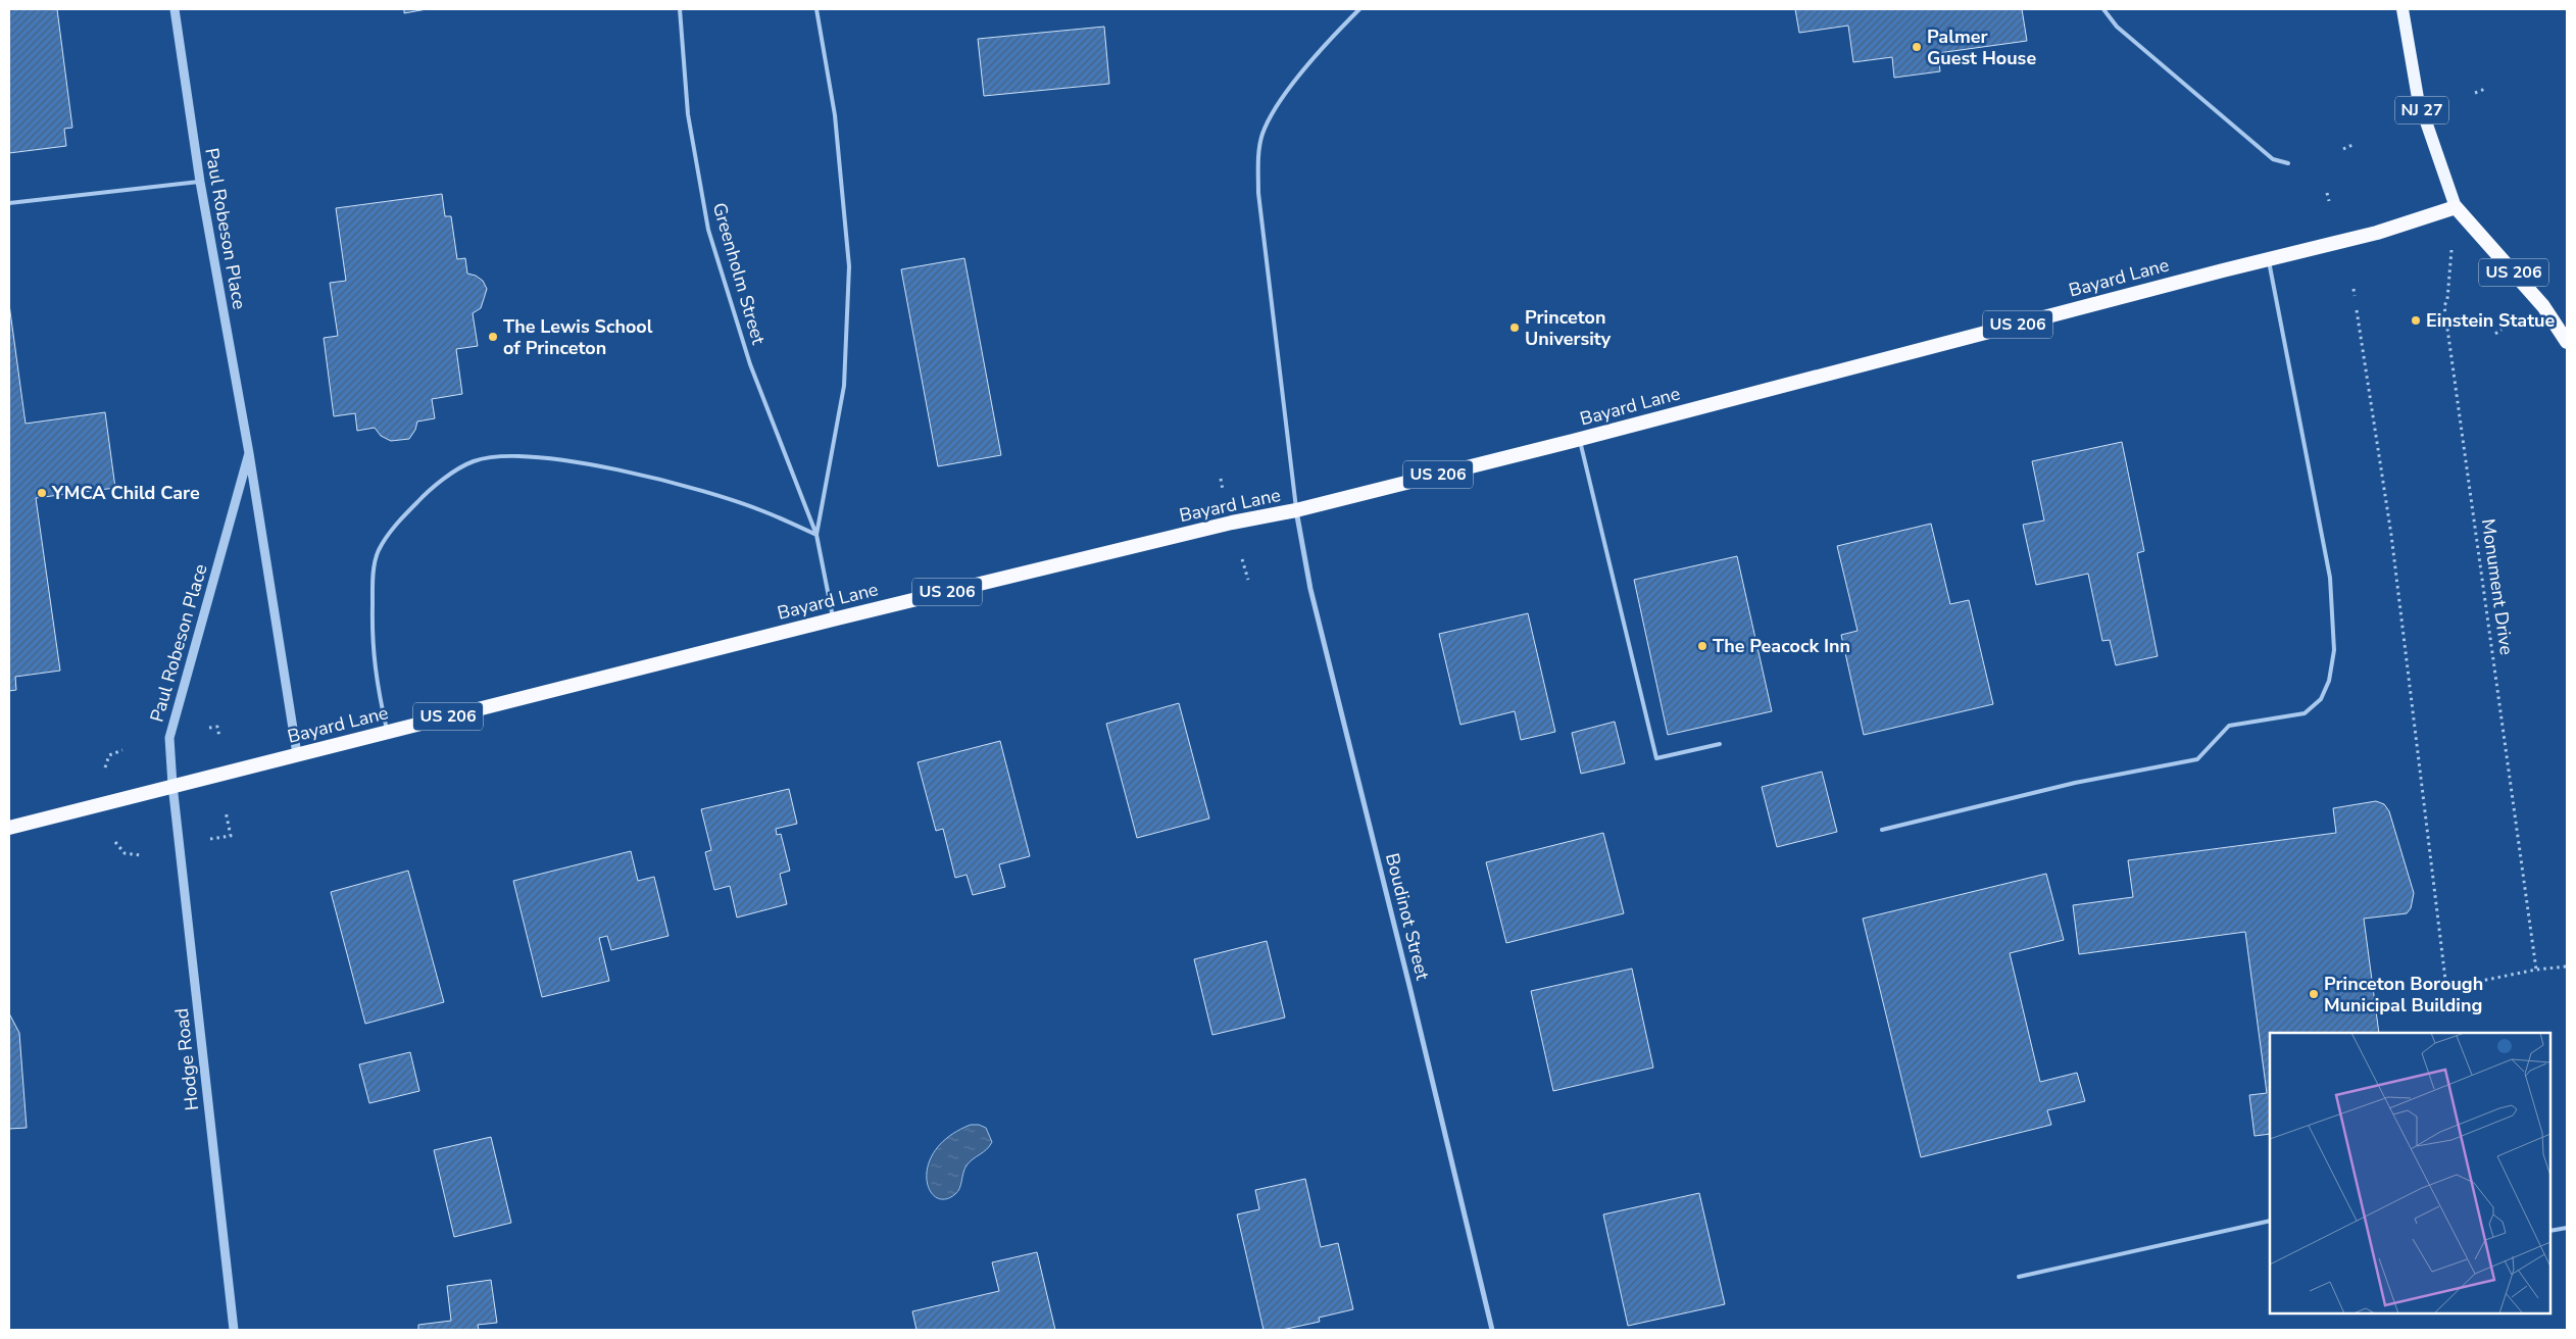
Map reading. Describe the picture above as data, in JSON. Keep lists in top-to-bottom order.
{
  "streets": {
    "highway": ["US 206", "Bayard Lane"],
    "main road": ["NJ 27"],
    "street": ["Paul Robeson Place", "Boudinot Street", "Hodge Road"],
    "lane": ["Greenholm Street"],
    "path": ["Monument Drive"]
  },
  "crossings": [
    ["NJ 27", "US 206"],
    ["NJ 27", "Bayard Lane"],
    ["NJ 27", "Monument Drive"],
    ["Paul Robeson Place", "Bayard Lane"],
    ["Paul Robeson Place", "Hodge Road"],
    ["US 206", "Bayard Lane"],
    ["US 206", "Monument Drive"],
    ["Greenholm Street", "Bayard Lane"],
    ["Bayard Lane", "Monument Drive"],
    ["Bayard Lane", "Boudinot Street"],
    ["Bayard Lane", "Hodge Road"]
  ],
  "places": [
    "Palmer Guest House",
    "Einstein Statue",
    "Princeton University",
    "The Lewis School of Princeton",
    "YMCA Child Care",
    "The Peacock Inn",
    "Princeton Borough Municipal Building"
  ]
}
